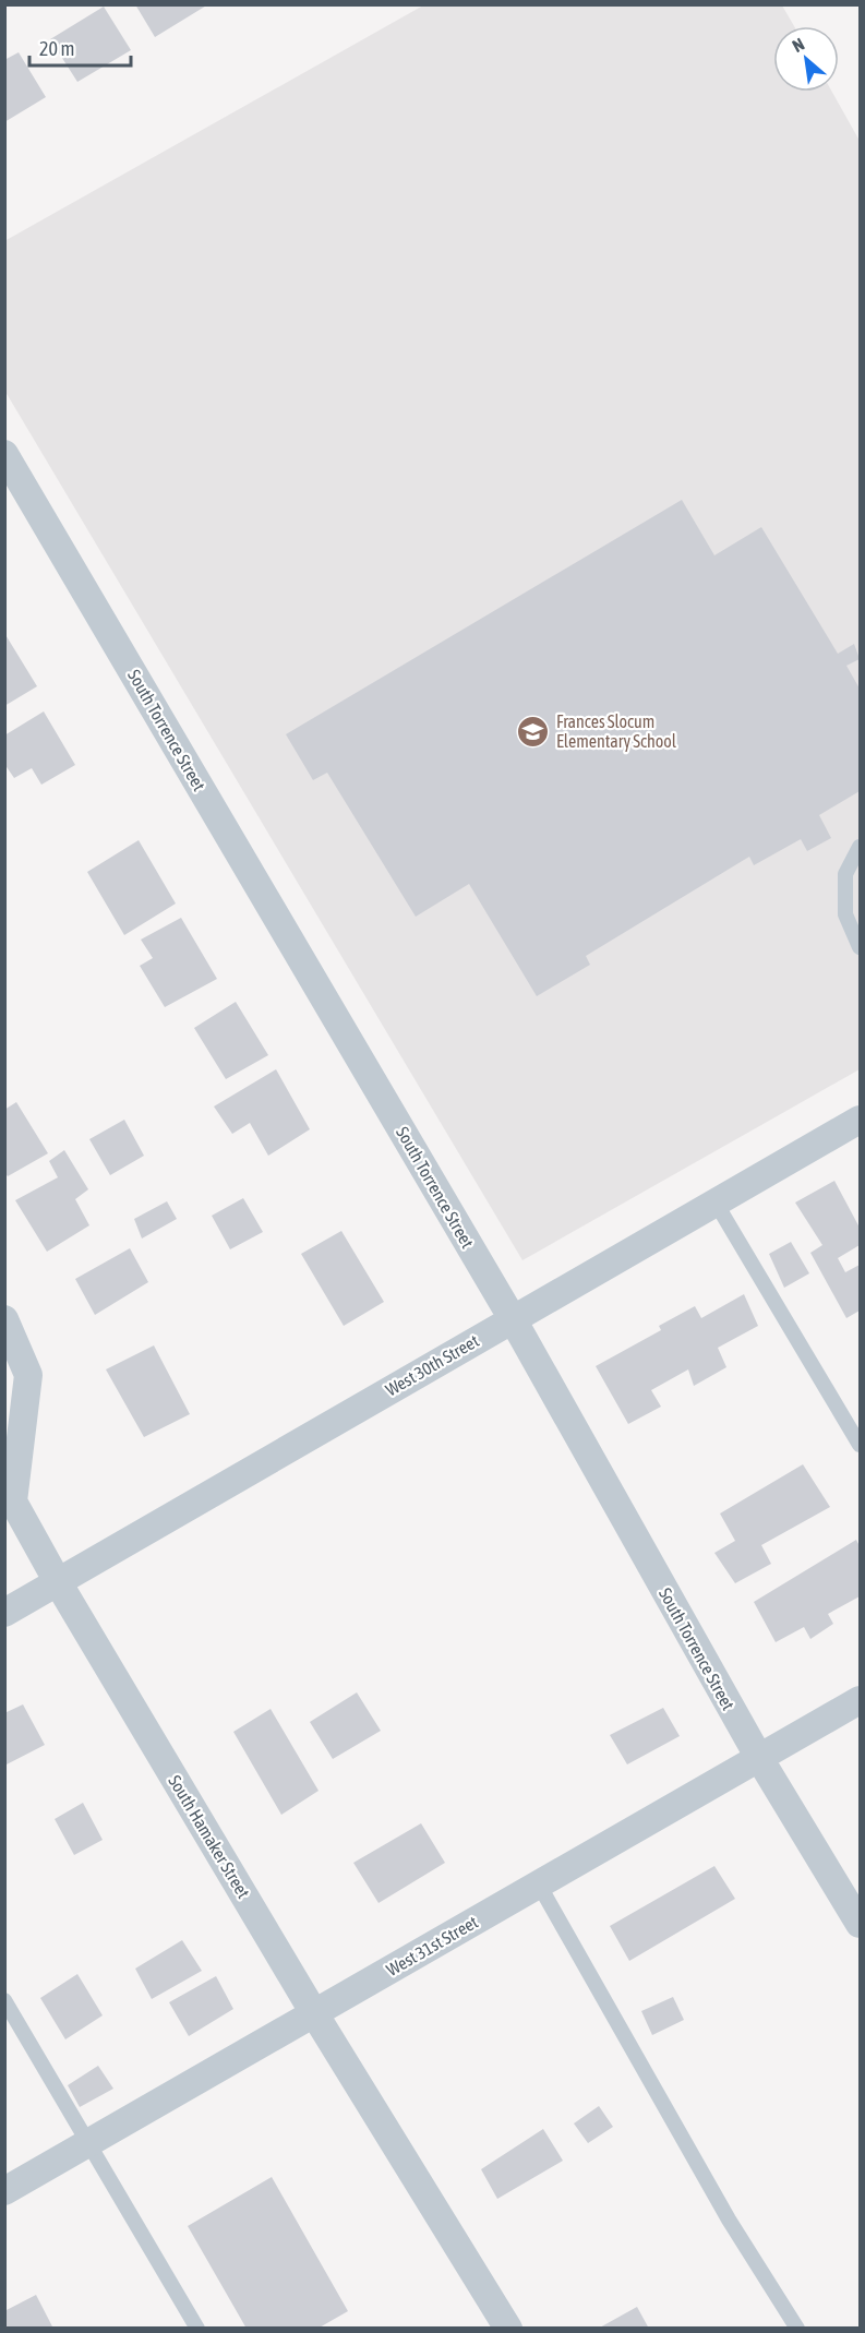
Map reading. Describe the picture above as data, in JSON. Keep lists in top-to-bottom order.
{
  "streets": {
    "street": [
      "South Torrence Street",
      "West 30th Street",
      "South Hamaker Street",
      "West 31st Street"
    ]
  },
  "crossings": [
    ["South Torrence Street", "West 30th Street"],
    ["South Torrence Street", "West 31st Street"],
    ["West 30th Street", "South Hamaker Street"],
    ["South Hamaker Street", "West 31st Street"]
  ],
  "places": {
    "school or university": ["Frances Slocum Elementary School"]
  },
  "scale_bar": "20 m",
  "north": "top left"
}
